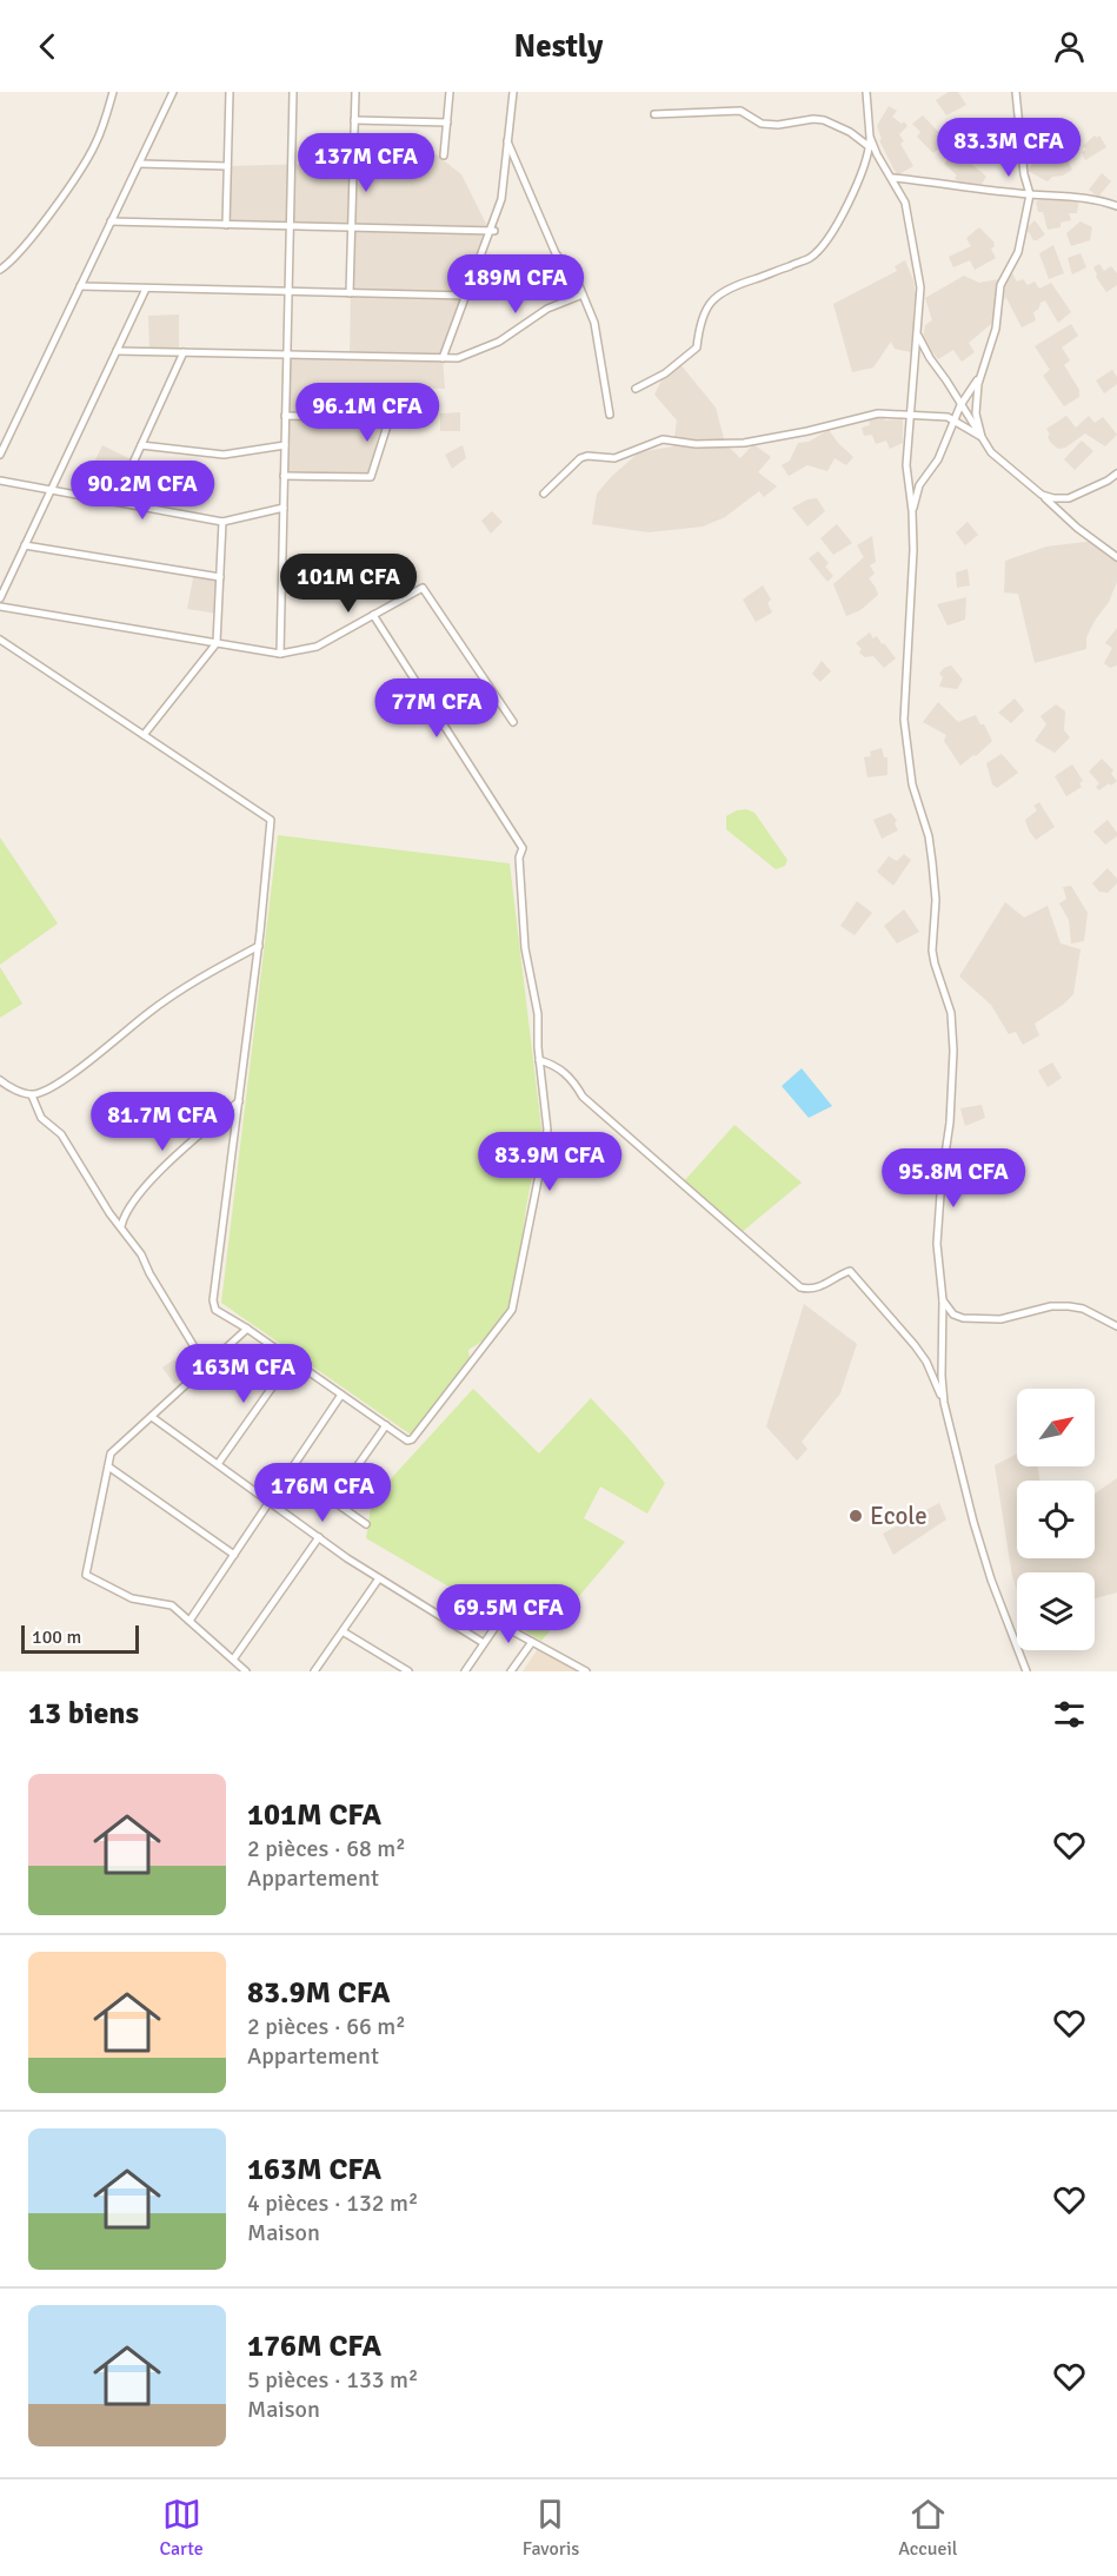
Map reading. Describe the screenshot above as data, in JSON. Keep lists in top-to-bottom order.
{
  "places": ["Ecole"],
  "scale_bar": "100 m",
  "north": "top right",
  "page": {
    "header": "Nestly",
    "price": [
      "83.3M CFA",
      "137M CFA",
      "189M CFA",
      "96.1M CFA",
      "90.2M CFA",
      "101M CFA",
      "77M CFA",
      "81.7M CFA",
      "83.9M CFA",
      "95.8M CFA",
      "163M CFA",
      "176M CFA",
      "69.5M CFA"
    ],
    "scale": "100 m",
    "heading": "13 biens",
    "list": [
      {
        "name": "101M CFA",
        "note": "2 pièces · 68 m² · Appartement"
      },
      {
        "name": "83.9M CFA",
        "note": "2 pièces · 66 m² · Appartement"
      },
      {
        "name": "163M CFA",
        "note": "4 pièces · 132 m² · Maison"
      },
      {
        "name": "176M CFA",
        "note": "5 pièces · 133 m² · Maison"
      }
    ],
    "tabs": ["Carte", "Favoris", "Accueil"]
  }
}
